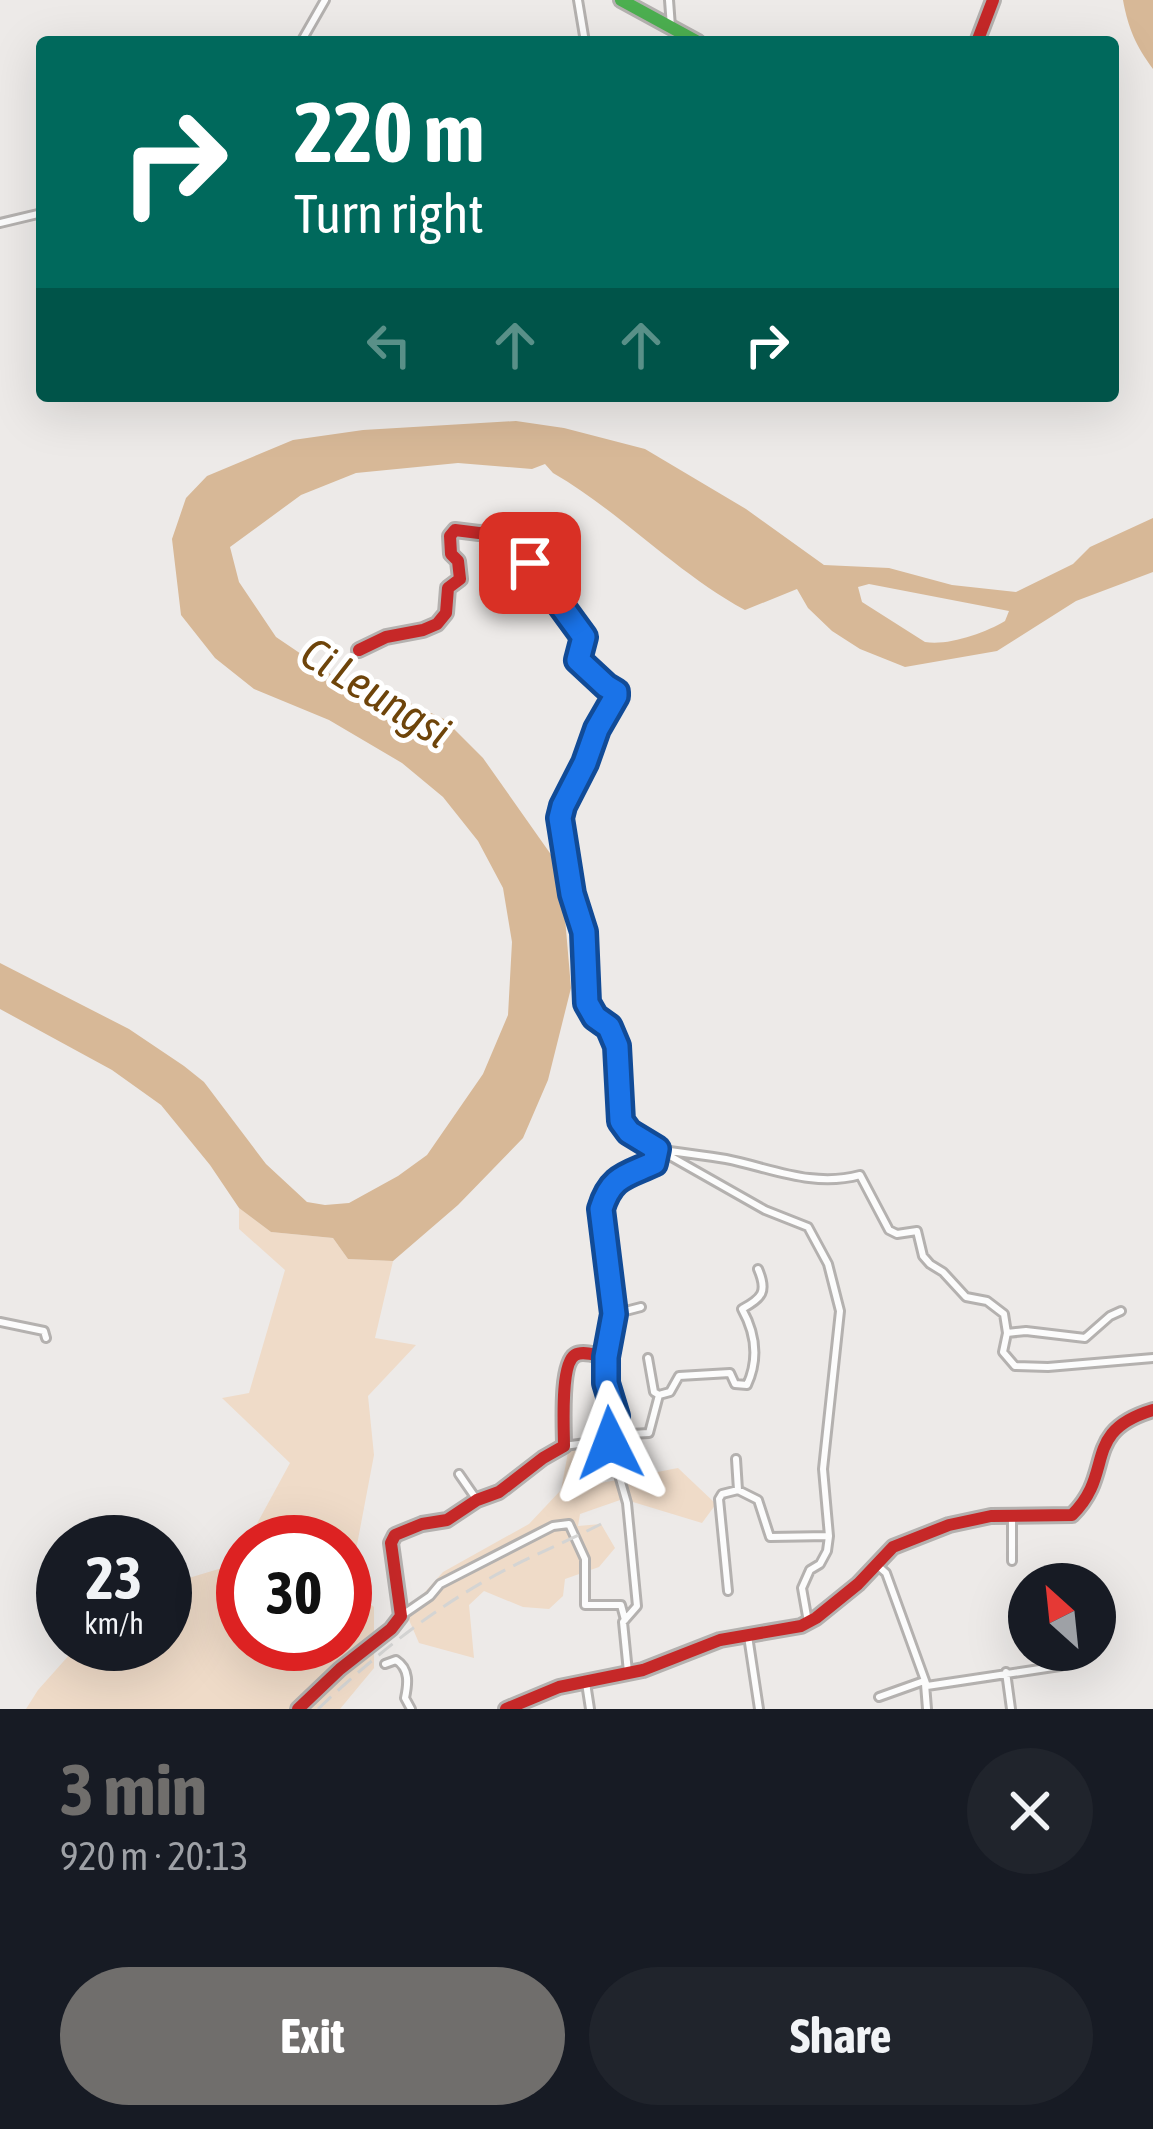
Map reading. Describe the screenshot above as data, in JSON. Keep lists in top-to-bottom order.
{
  "water": ["Ci Leungsi"],
  "north": "top left",
  "page": {
    "turn": ["220 m", "Turn right"],
    "speed": "23 km/h",
    "limit": "30",
    "heading": ["3 min", "920 m · 20:13"],
    "buttons": ["Exit", "Share"]
  }
}
